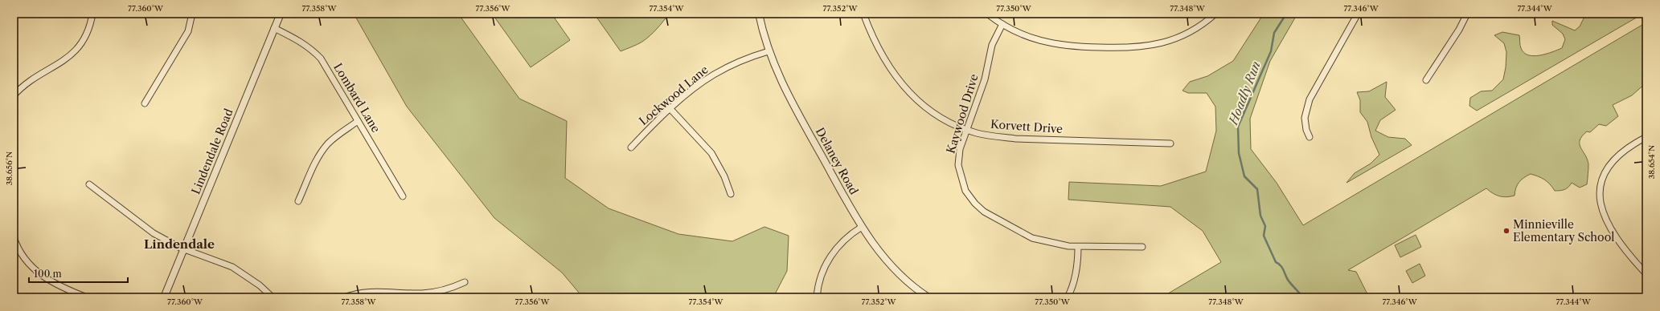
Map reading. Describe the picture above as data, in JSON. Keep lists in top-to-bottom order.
{
  "streets": {
    "street": [
      "Lockwood Lane",
      "Lombard Lane",
      "Kaywood Drive",
      "Korvett Drive",
      "Lindendale Road",
      "Delaney Road"
    ]
  },
  "crossings": [
    ["Lockwood Lane", "Delaney Road"],
    ["Lombard Lane", "Lindendale Road"],
    ["Kaywood Drive", "Korvett Drive"]
  ],
  "districts": ["Lindendale"],
  "water": ["Hoadly Run"],
  "places": ["Minnieville Elementary School"],
  "scale_bar": "100 m",
  "coordinates": [
    "77.360°W",
    "77.358°W",
    "77.356°W",
    "77.354°W",
    "77.352°W",
    "77.350°W",
    "77.348°W",
    "77.346°W",
    "77.344°W",
    "38.654°N",
    "38.656°N"
  ]
}
